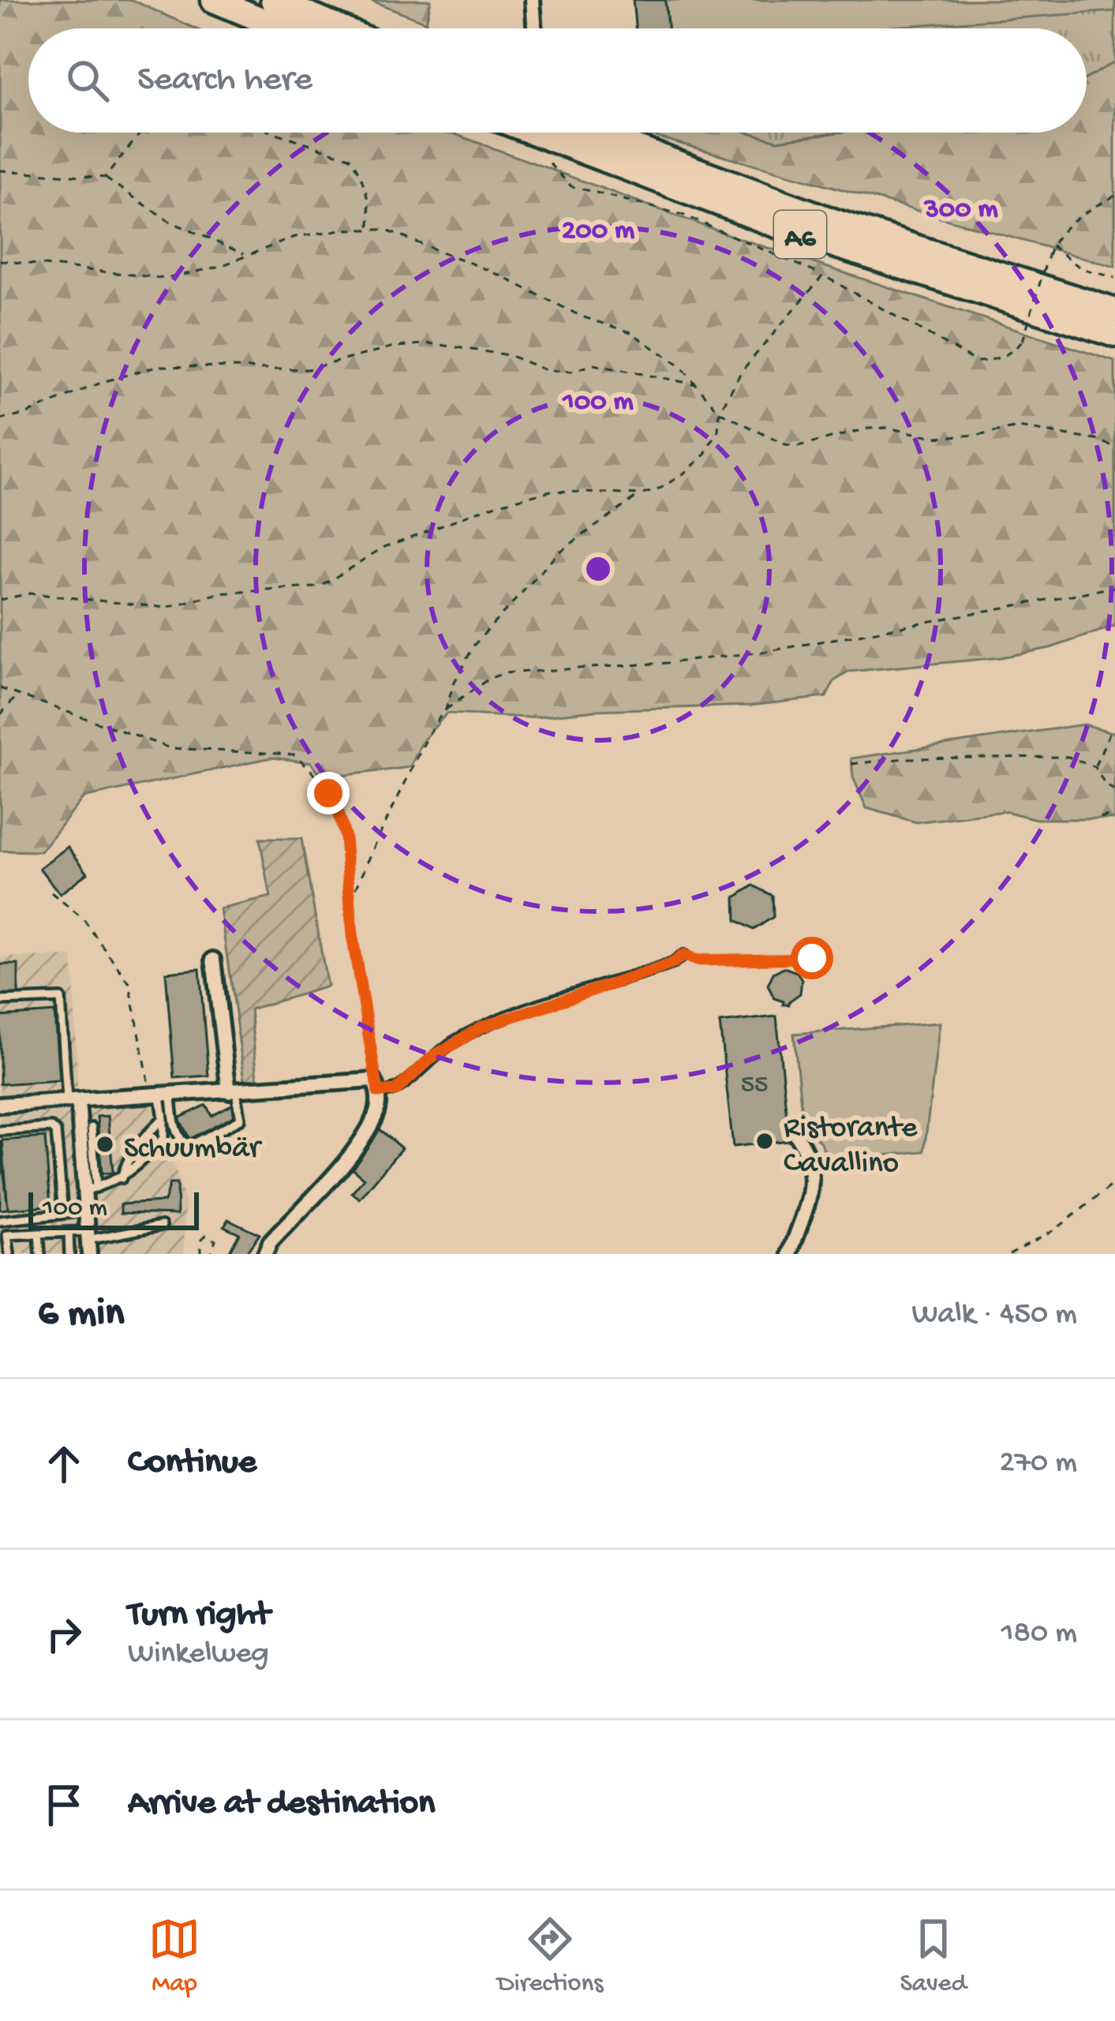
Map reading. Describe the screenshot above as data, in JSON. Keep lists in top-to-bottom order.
{
  "streets": {
    "highway": ["A6"]
  },
  "places": ["Ristorante Cavallino", "Schuumbär"],
  "house_numbers": ["55"],
  "scale_bar": "100 m",
  "page": {
    "search": "Search here",
    "scale": "100 m",
    "heading": ["6 min", "Walk · 450 m"],
    "list": [
      ["Continue", "270 m"],
      ["Turn right", "Winkelweg", "180 m"],
      "Arrive at destination"
    ],
    "nav": ["Map", "Directions", "Saved"]
  },
  "rings": ["300 m", "200 m", "100 m"]
}
